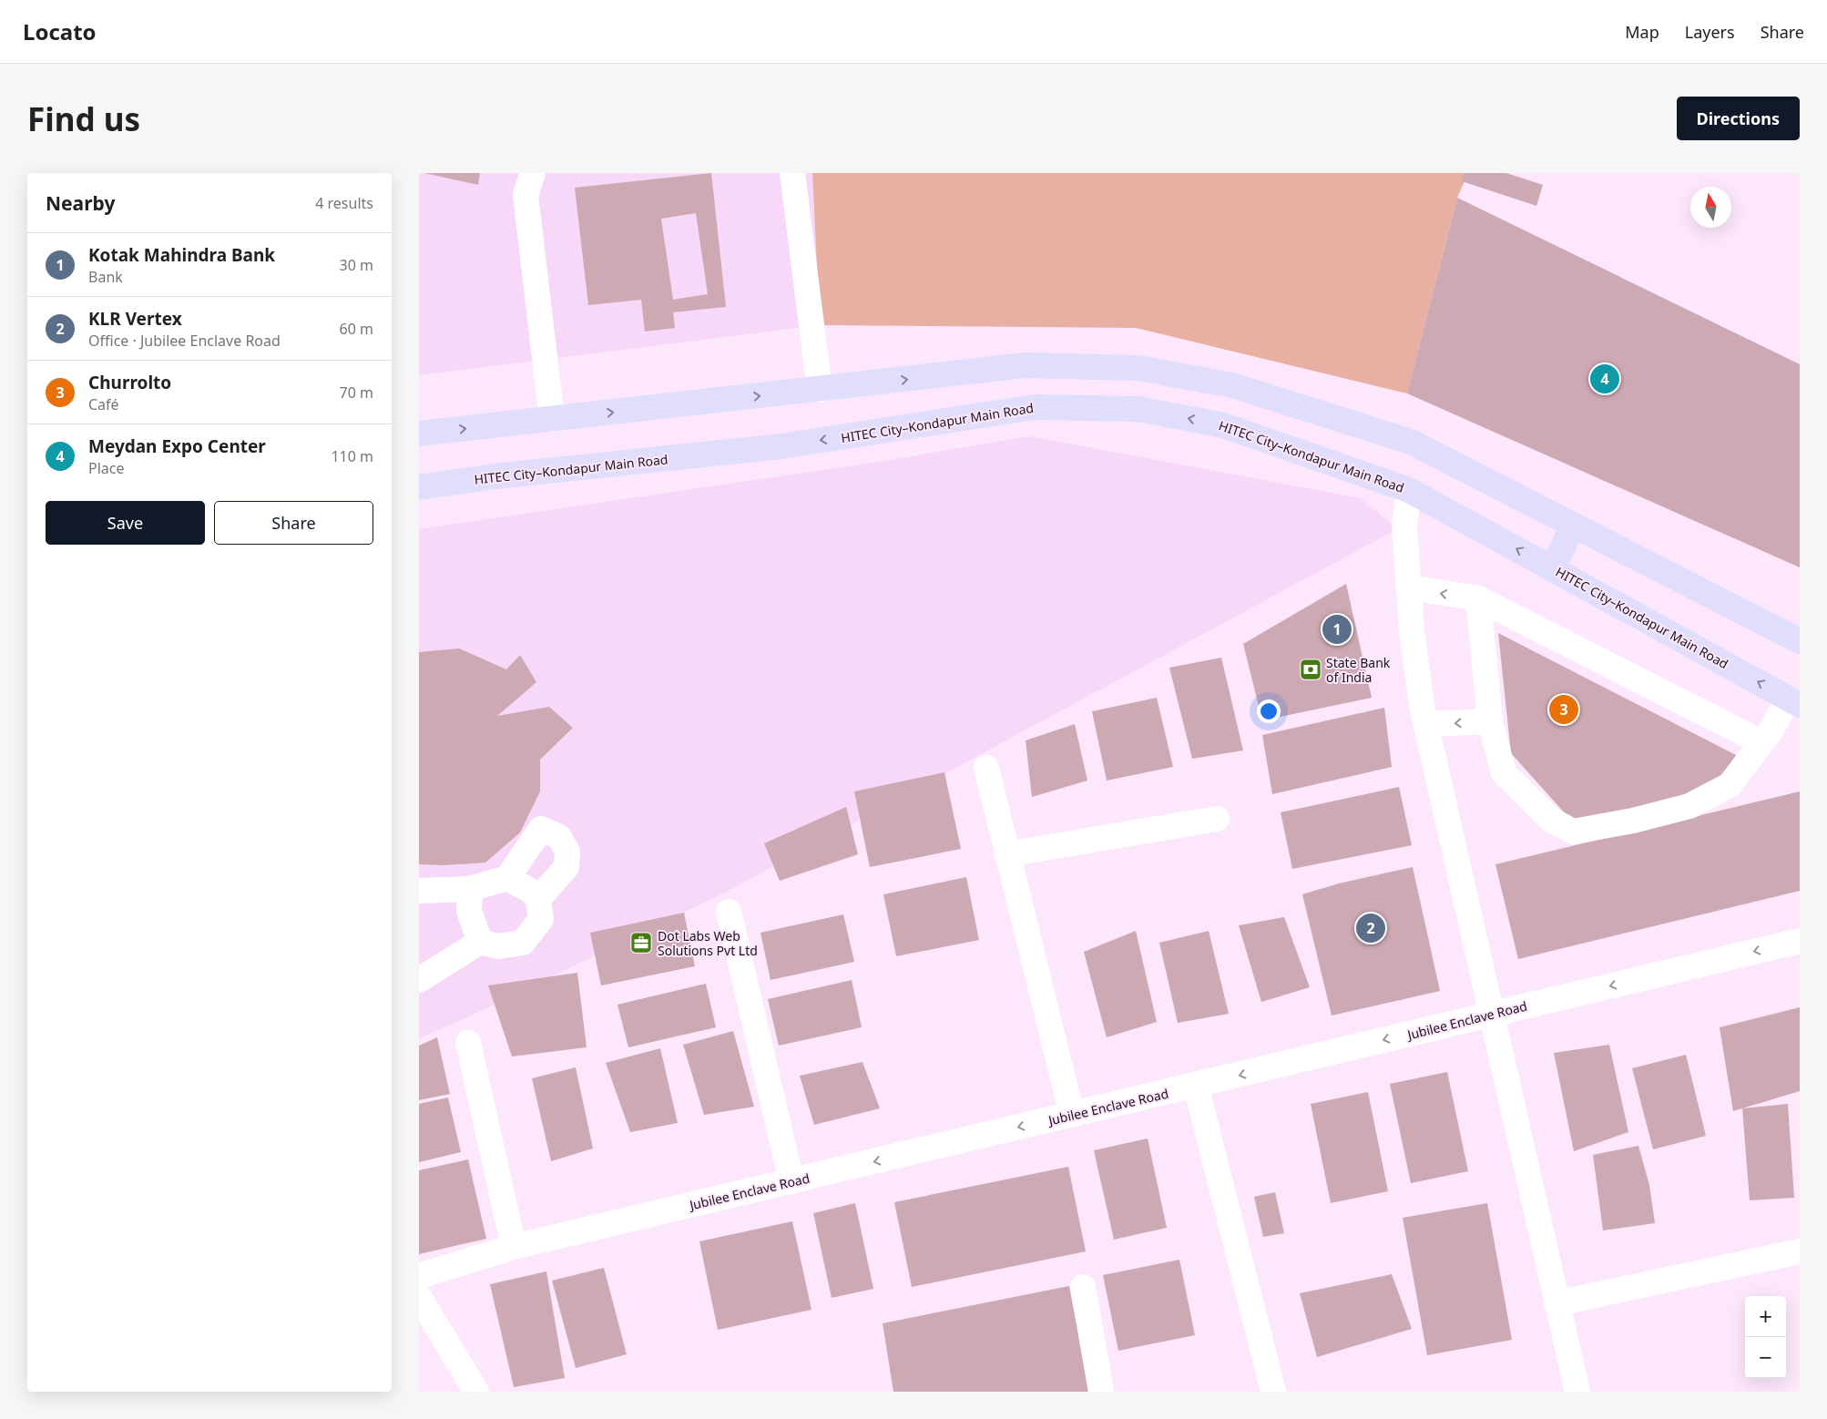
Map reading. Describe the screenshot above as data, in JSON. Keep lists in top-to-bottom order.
{
  "streets": {
    "main road": ["HITEC City–Kondapur Main Road"],
    "street": ["Jubilee Enclave Road"]
  },
  "one_way": ["Jubilee Enclave Road"],
  "places": {
    "bank": ["State Bank of India"],
    "office": ["Dot Labs Web Solutions Pvt Ltd"]
  },
  "north": "top",
  "page": {
    "header": "Locato",
    "nav": ["Map", "Layers", "Share"],
    "buttons": [
      "Directions",
      ["Save", "Share"]
    ],
    "title": "Find us",
    "heading": ["Nearby", "4 results"],
    "list": [
      {
        "mark": "1",
        "name": "Kotak Mahindra Bank",
        "note": "Bank",
        "value": "30 m"
      },
      {
        "mark": "2",
        "name": "KLR Vertex",
        "note": "Office · Jubilee Enclave Road",
        "value": "60 m"
      },
      {
        "mark": "3",
        "name": "Churrolto",
        "note": "Café",
        "value": "70 m"
      },
      {
        "mark": "4",
        "name": "Meydan Expo Center",
        "note": "Place",
        "value": "110 m"
      }
    ],
    "pins": [
      "4",
      "1",
      "3",
      "2"
    ],
    "map_buttons": ["+", "−"]
  }
}
